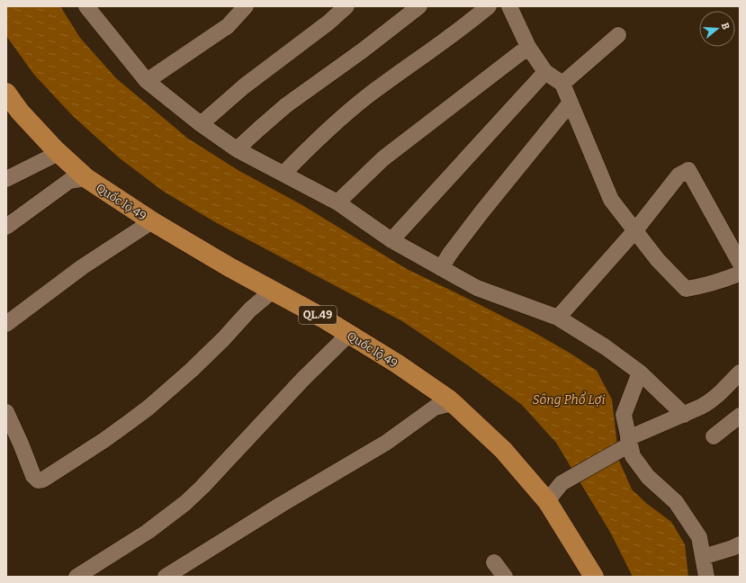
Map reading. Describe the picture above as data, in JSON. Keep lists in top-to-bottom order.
{
  "streets": {
    "highway": ["Quốc lộ 49", "QL.49"]
  },
  "water": ["Sông Phổ Lợi"],
  "north": "right"
}
